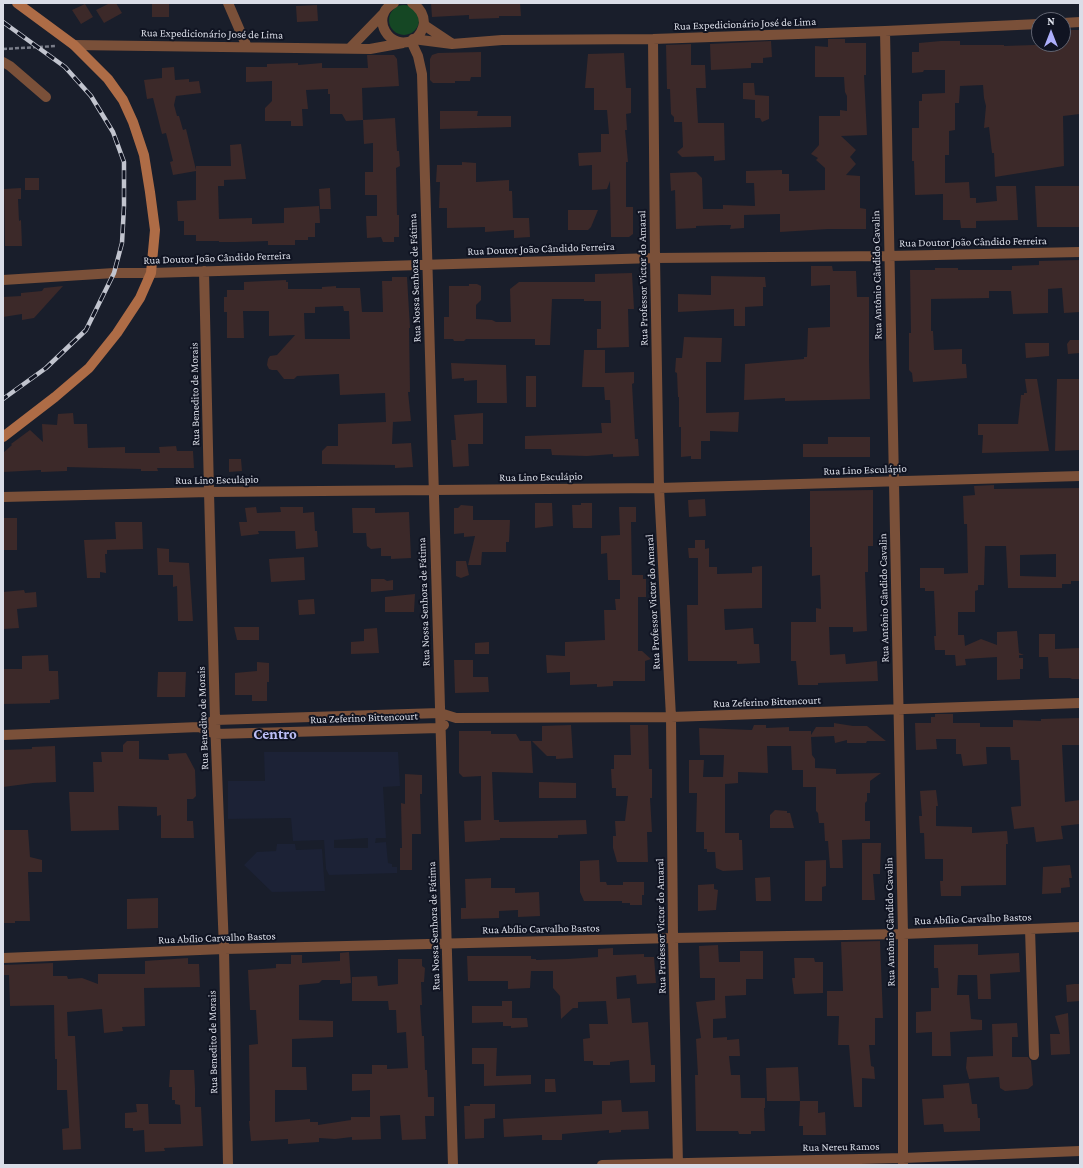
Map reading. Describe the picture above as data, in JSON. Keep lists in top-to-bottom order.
{
  "streets": {
    "street": [
      "Rua Expedicionário José de Lima",
      "Rua Doutor João Cândido Ferreira",
      "Rua Antônio Cândido Cavalin",
      "Rua Nossa Senhora de Fátima",
      "Rua Professor Victor do Amaral",
      "Rua Benedito de Morais",
      "Rua Lino Esculápio",
      "Rua Zeferino Bittencourt",
      "Rua Abílio Carvalho Bastos",
      "Rua Nereu Ramos"
    ]
  },
  "crossings": [
    ["Rua Expedicionário José de Lima", "Rua Antônio Cândido Cavalin"],
    ["Rua Expedicionário José de Lima", "Rua Nossa Senhora de Fátima"],
    ["Rua Expedicionário José de Lima", "Rua Professor Victor do Amaral"],
    ["Rua Doutor João Cândido Ferreira", "Rua Antônio Cândido Cavalin"],
    ["Rua Doutor João Cândido Ferreira", "Rua Nossa Senhora de Fátima"],
    ["Rua Doutor João Cândido Ferreira", "Rua Professor Victor do Amaral"],
    ["Rua Doutor João Cândido Ferreira", "Rua Benedito de Morais"],
    ["Rua Antônio Cândido Cavalin", "Rua Lino Esculápio"],
    ["Rua Antônio Cândido Cavalin", "Rua Zeferino Bittencourt"],
    ["Rua Antônio Cândido Cavalin", "Rua Abílio Carvalho Bastos"],
    ["Rua Antônio Cândido Cavalin", "Rua Nereu Ramos"],
    ["Rua Nossa Senhora de Fátima", "Rua Lino Esculápio"],
    ["Rua Nossa Senhora de Fátima", "Rua Zeferino Bittencourt"],
    ["Rua Nossa Senhora de Fátima", "Rua Abílio Carvalho Bastos"],
    ["Rua Professor Victor do Amaral", "Rua Lino Esculápio"],
    ["Rua Professor Victor do Amaral", "Rua Zeferino Bittencourt"],
    ["Rua Professor Victor do Amaral", "Rua Abílio Carvalho Bastos"],
    ["Rua Professor Victor do Amaral", "Rua Nereu Ramos"],
    ["Rua Benedito de Morais", "Rua Lino Esculápio"],
    ["Rua Benedito de Morais", "Rua Zeferino Bittencourt"],
    ["Rua Benedito de Morais", "Rua Abílio Carvalho Bastos"]
  ],
  "districts": ["Centro"],
  "north": "top"
}
